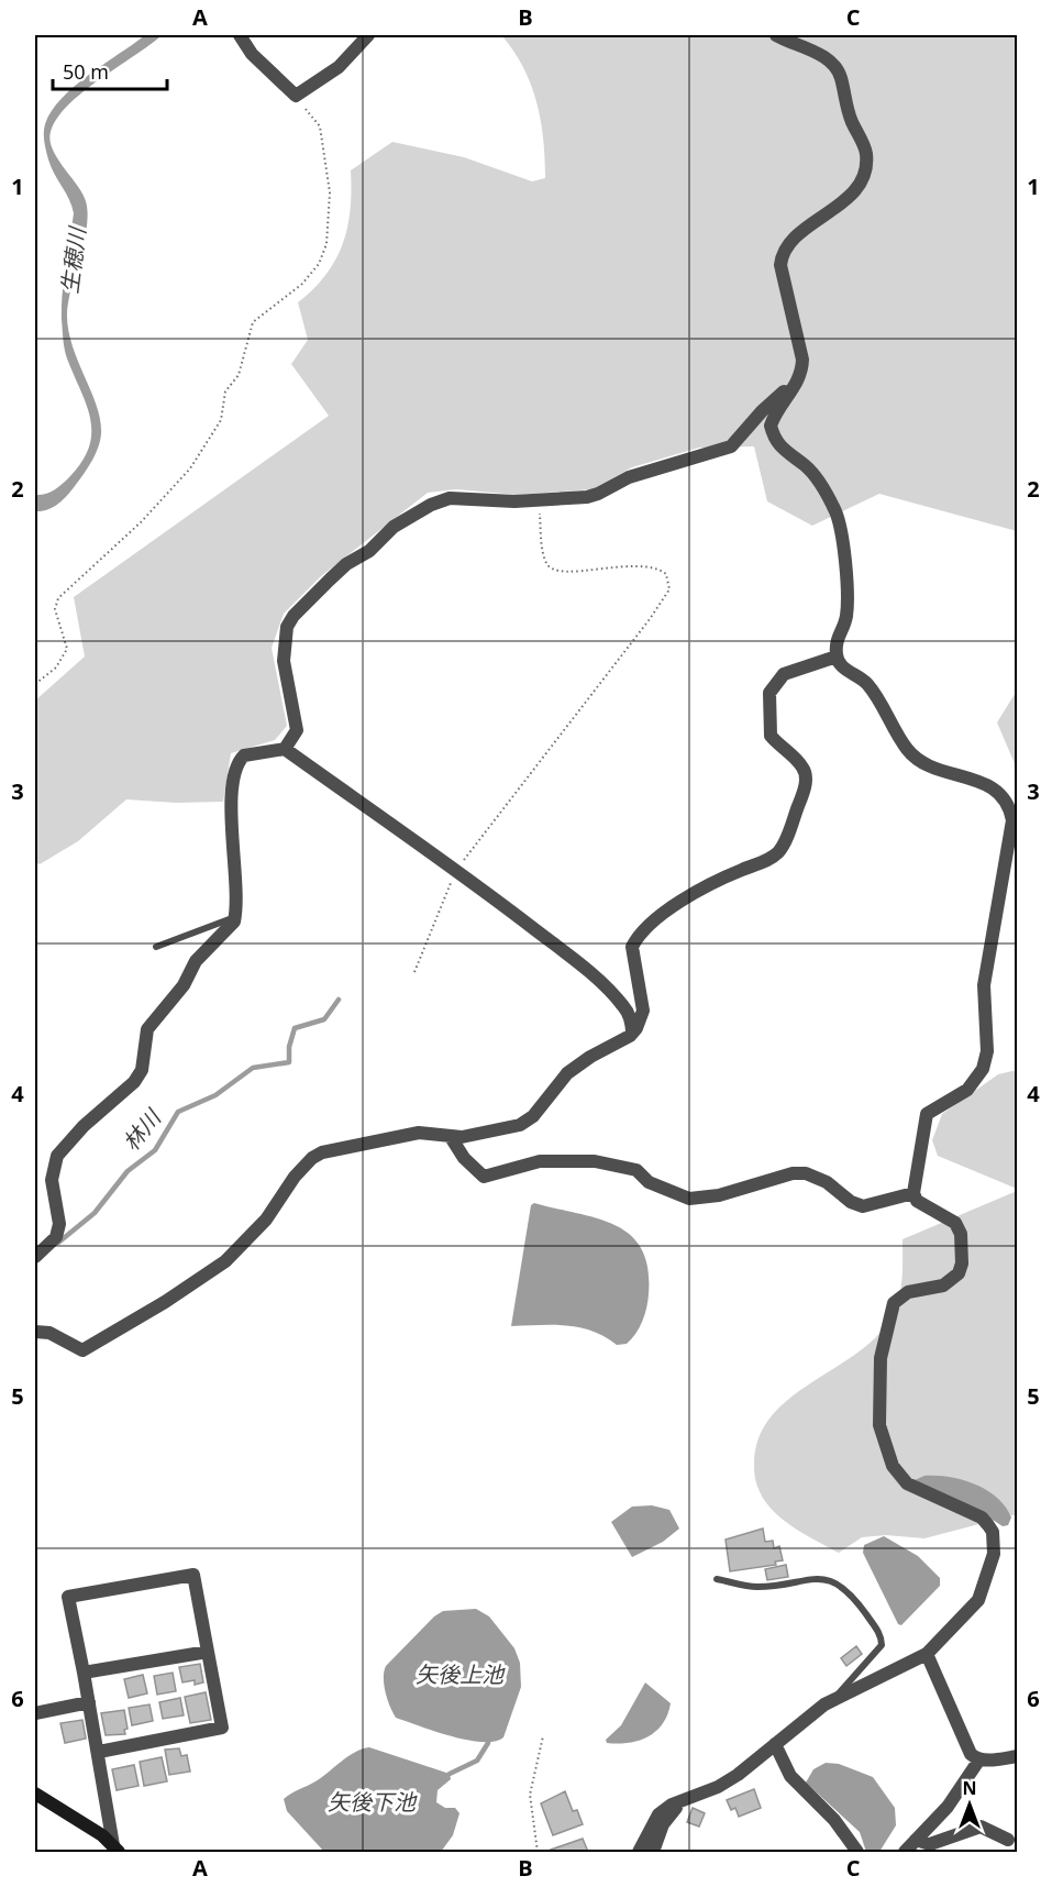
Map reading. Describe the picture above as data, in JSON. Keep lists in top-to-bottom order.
{
  "water": [
    "生穂川",
    "林川",
    "矢後上池",
    "矢後下池"
  ],
  "scale_bar": "50 m",
  "north": "top",
  "grid": {
    "columns": ["A", "B", "C"],
    "rows": [
      "1",
      "2",
      "3",
      "4",
      "5",
      "6"
    ]
  }
}
